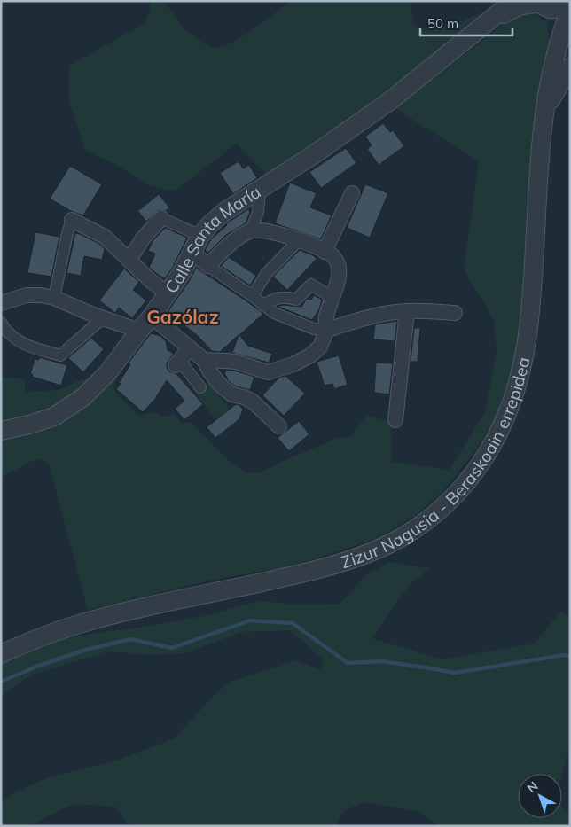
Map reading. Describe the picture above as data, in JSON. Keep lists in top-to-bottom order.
{
  "streets": {
    "street": ["Calle Santa María", "Zizur Nagusia - Beraskoain errepidea"]
  },
  "districts": ["Gazólaz"],
  "scale_bar": "50 m",
  "north": "top left"
}
